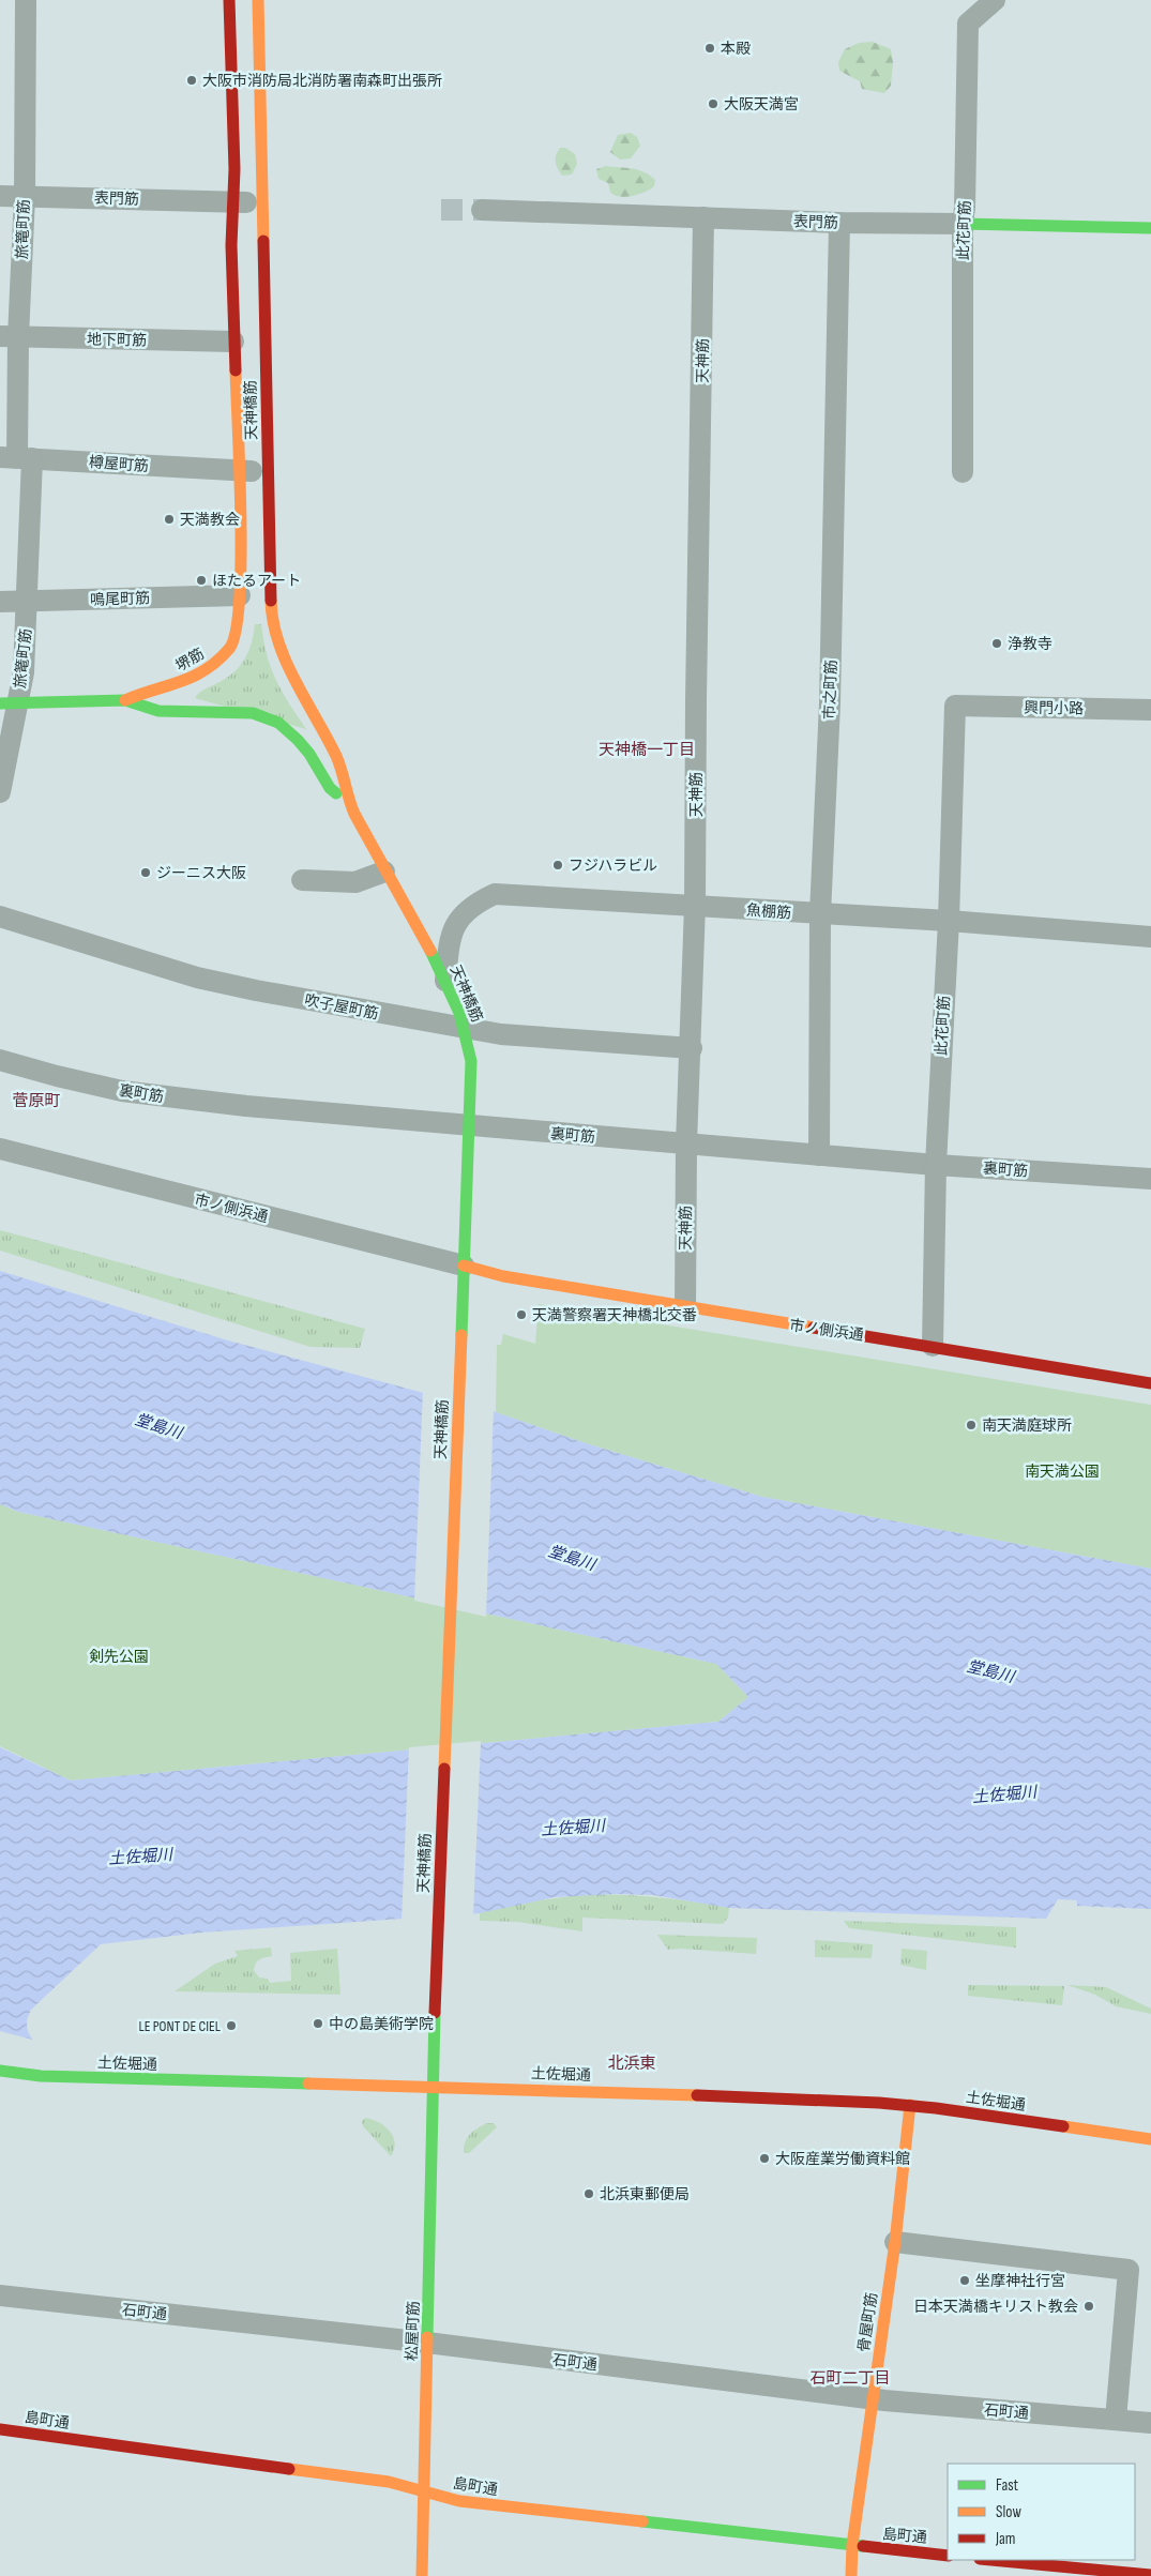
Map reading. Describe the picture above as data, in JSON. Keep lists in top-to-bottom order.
{
  "streets": {
    "street": [
      "表門筋",
      "旅篭町筋",
      "此花町筋",
      "地下町筋",
      "天神筋",
      "天神橋筋",
      "樽屋町筋",
      "鳴尾町筋",
      "堺筋",
      "市之町筋",
      "興門小路",
      "魚棚筋",
      "吹子屋町筋",
      "裏町筋",
      "市ノ側浜通",
      "土佐堀通",
      "石町通",
      "骨屋町筋",
      "松屋町筋",
      "島町通"
    ]
  },
  "crossings": [
    ["表門筋", "旅篭町筋"],
    ["表門筋", "此花町筋"],
    ["表門筋", "天神筋"],
    ["表門筋", "天神橋筋"],
    ["表門筋", "市之町筋"],
    ["旅篭町筋", "地下町筋"],
    ["旅篭町筋", "樽屋町筋"],
    ["旅篭町筋", "鳴尾町筋"],
    ["旅篭町筋", "堺筋"],
    ["此花町筋", "興門小路"],
    ["此花町筋", "魚棚筋"],
    ["此花町筋", "裏町筋"],
    ["此花町筋", "市ノ側浜通"],
    ["地下町筋", "天神橋筋"],
    ["天神筋", "魚棚筋"],
    ["天神筋", "吹子屋町筋"],
    ["天神筋", "裏町筋"],
    ["天神筋", "市ノ側浜通"],
    ["天神橋筋", "樽屋町筋"],
    ["天神橋筋", "鳴尾町筋"],
    ["天神橋筋", "堺筋"],
    ["天神橋筋", "魚棚筋"],
    ["天神橋筋", "吹子屋町筋"],
    ["天神橋筋", "裏町筋"],
    ["天神橋筋", "市ノ側浜通"],
    ["天神橋筋", "土佐堀通"],
    ["天神橋筋", "松屋町筋"],
    ["鳴尾町筋", "堺筋"],
    ["市之町筋", "魚棚筋"],
    ["市之町筋", "裏町筋"],
    ["土佐堀通", "骨屋町筋"],
    ["土佐堀通", "松屋町筋"],
    ["石町通", "骨屋町筋"],
    ["石町通", "松屋町筋"],
    ["骨屋町筋", "島町通"],
    ["松屋町筋", "島町通"]
  ],
  "districts": [
    "天神橋一丁目",
    "菅原町",
    "北浜東",
    "石町二丁目"
  ],
  "water": ["堂島川", "土佐堀川"],
  "parks": ["南天満公園", "剣先公園"],
  "places": [
    "本殿",
    "大阪市消防局北消防署南森町出張所",
    "大阪天満宮",
    "天満教会",
    "ほたるアート",
    "浄教寺",
    "フジハラビル",
    "ジーニス大阪",
    "天満警察署天神橋北交番",
    "南天満庭球所",
    "中の島美術学院",
    "LE PONT DE CIEL",
    "大阪産業労働資料館",
    "北浜東郵便局",
    "坐摩神社行宮",
    "日本天満橋キリスト教会"
  ],
  "legend": ["Fast", "Slow", "Jam"]
}
